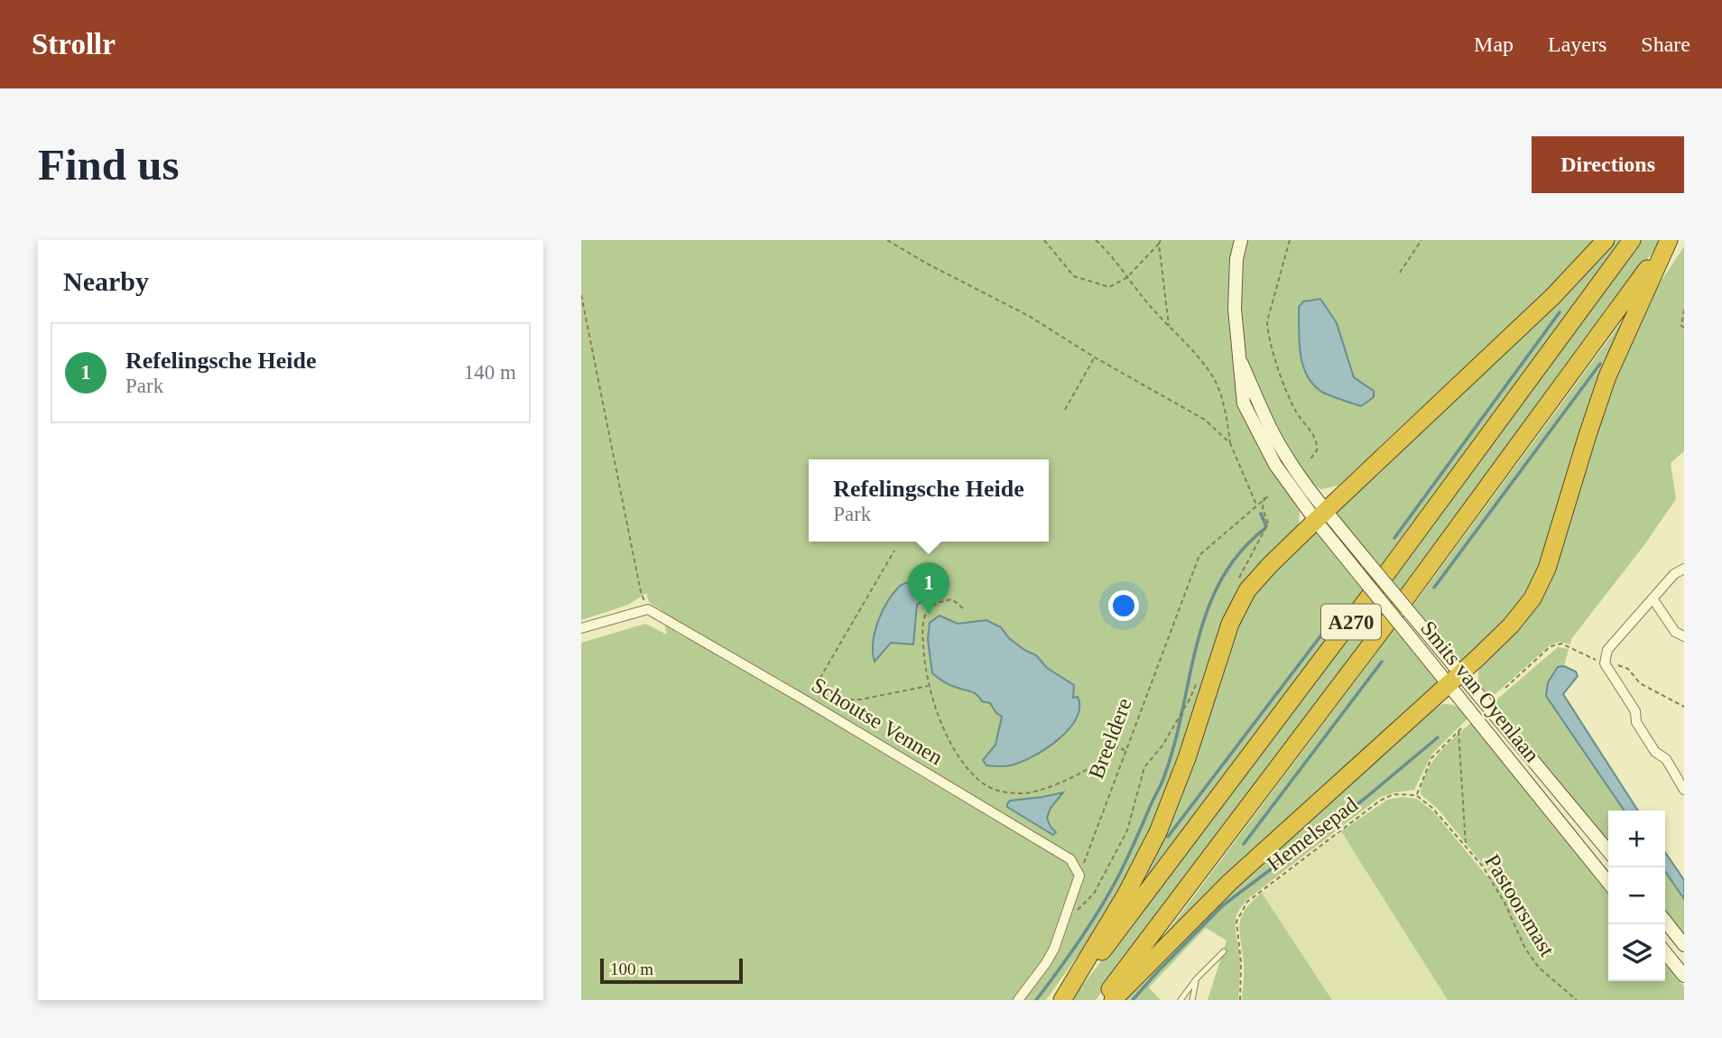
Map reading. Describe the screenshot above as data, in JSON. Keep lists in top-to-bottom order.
{
  "streets": {
    "highway": ["A270"],
    "main road": ["Smits van Oyenlaan"],
    "street": ["Schoutse Vennen"],
    "path": ["Breeldere", "Hemelsepad", "Pastoorsmast"]
  },
  "crossings": [
    ["A270", "Smits van Oyenlaan"],
    ["Schoutse Vennen", "Breeldere"],
    ["Hemelsepad", "Pastoorsmast"]
  ],
  "scale_bar": "100 m",
  "page": {
    "header": "Strollr",
    "nav": ["Map", "Layers", "Share"],
    "buttons": "Directions",
    "title": "Find us",
    "heading": "Nearby",
    "list": [
      {
        "mark": "1",
        "name": "Refelingsche Heide",
        "note": "Park",
        "value": "140 m"
      }
    ],
    "popup": ["Refelingsche Heide", "Park"],
    "pins": "1",
    "map_buttons": ["+", "−"],
    "scale": "100 m"
  }
}
